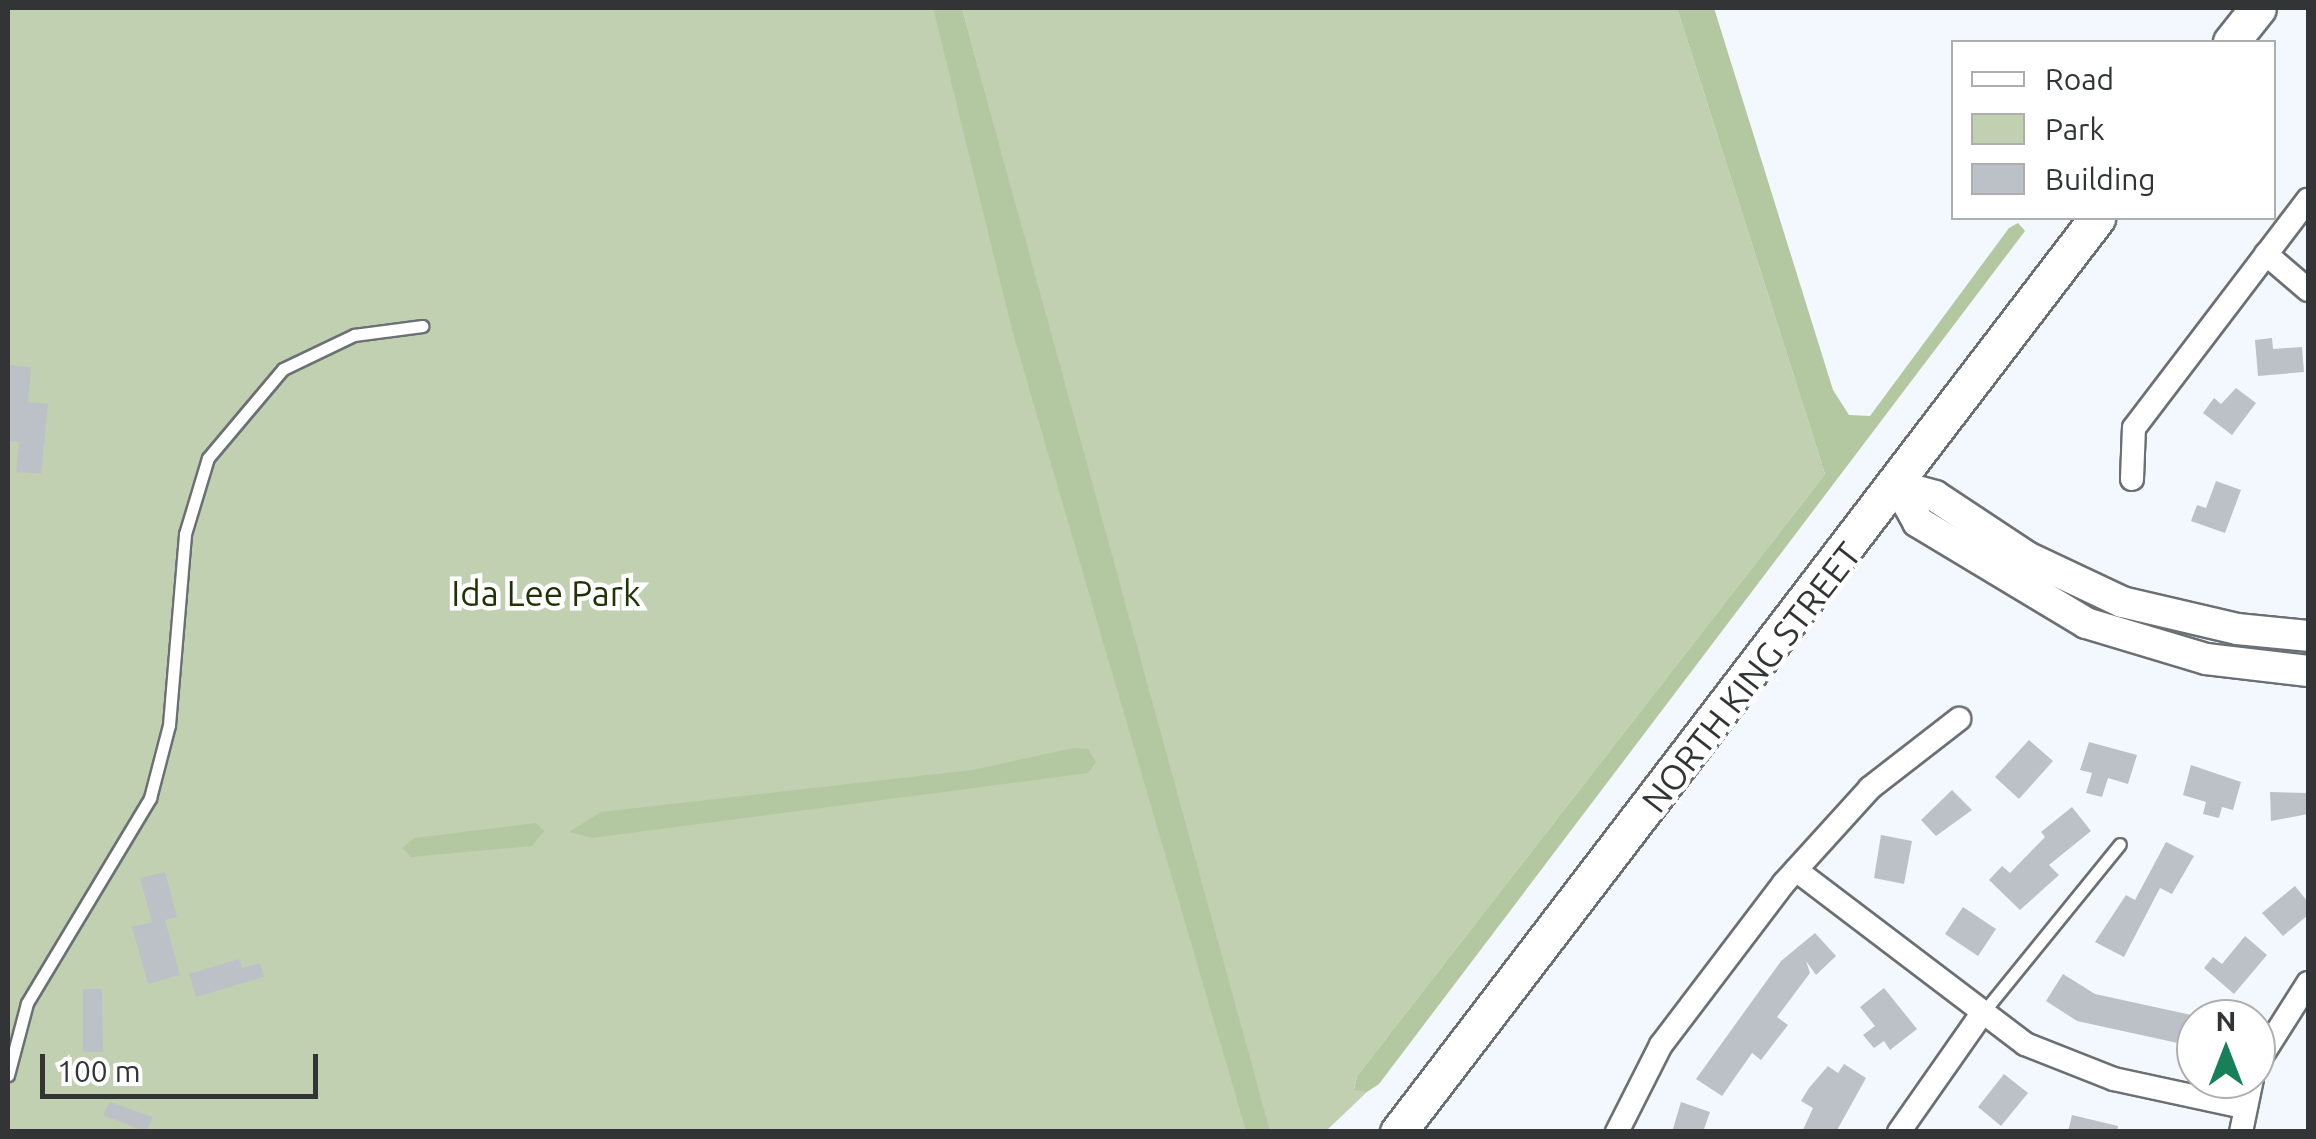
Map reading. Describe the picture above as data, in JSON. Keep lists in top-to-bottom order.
{
  "streets": {
    "main road": ["NORTH KING STREET"]
  },
  "parks": ["Ida Lee Park"],
  "legend": ["Road", "Park", "Building"],
  "scale_bar": "100 m",
  "north": "top"
}
